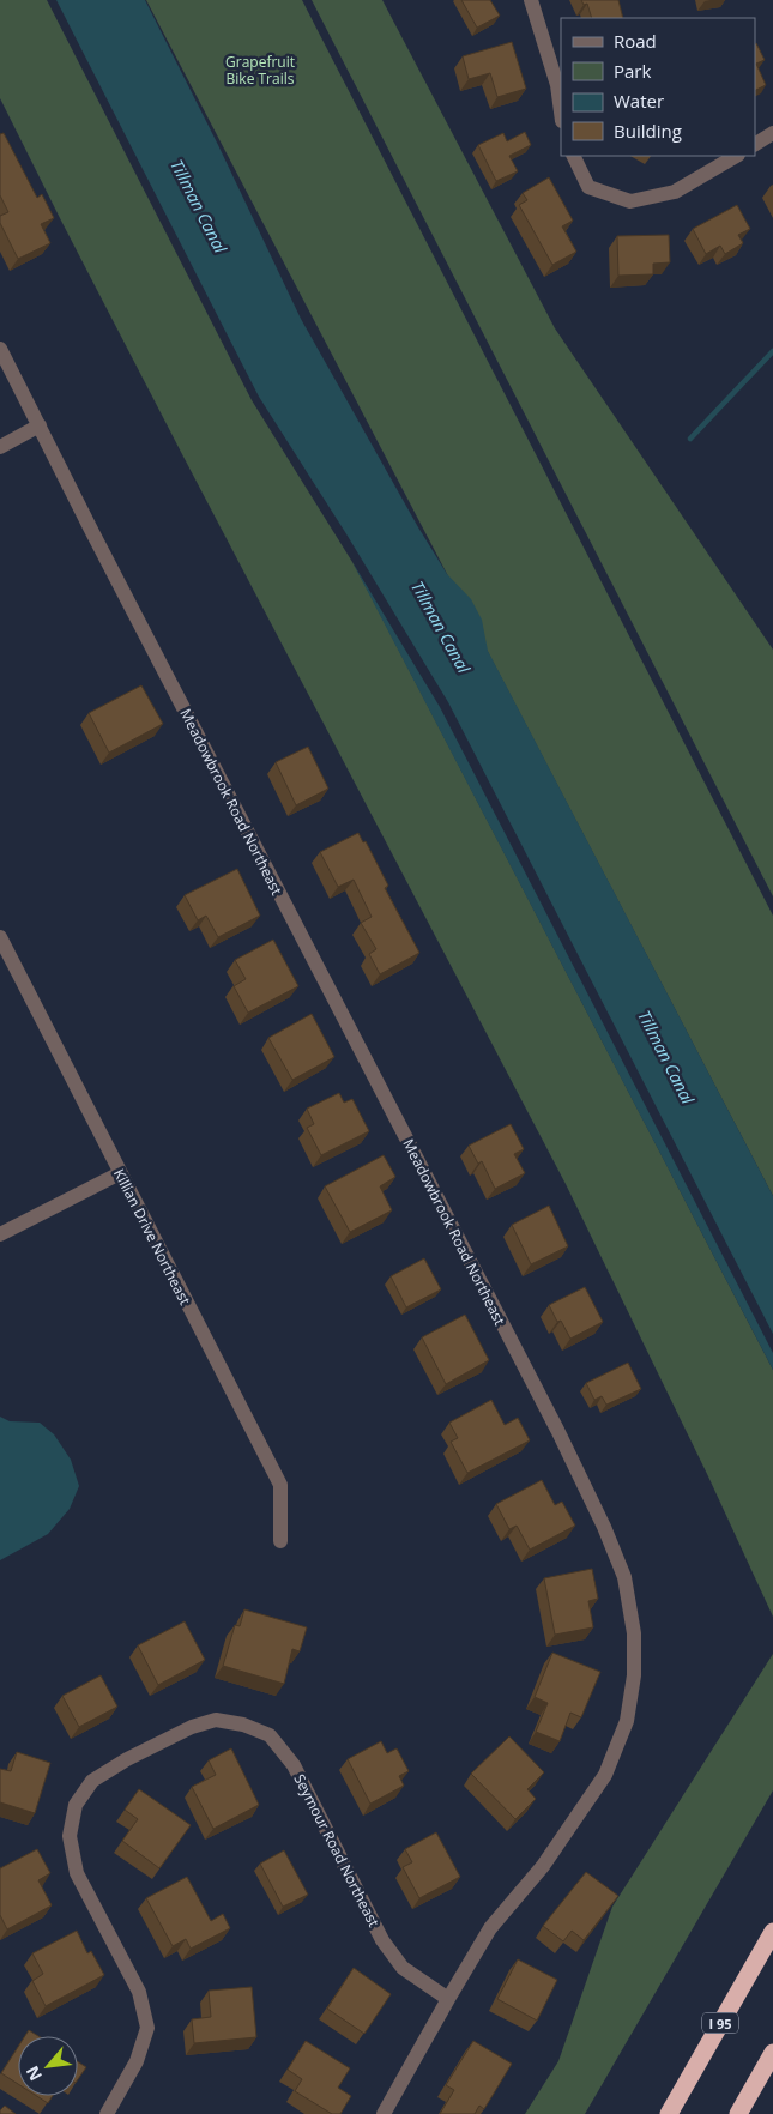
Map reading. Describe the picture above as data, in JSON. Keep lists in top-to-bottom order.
{
  "streets": {
    "highway": ["I 95"],
    "street": ["Meadowbrook Road Northeast", "Killian Drive Northeast", "Seymour Road Northeast"]
  },
  "crossings": [
    ["Meadowbrook Road Northeast", "Seymour Road Northeast"]
  ],
  "water": ["Tillman Canal"],
  "parks": ["Grapefruit Bike Trails"],
  "legend": [
    "Road",
    "Park",
    "Water",
    "Building"
  ],
  "north": "bottom left"
}
